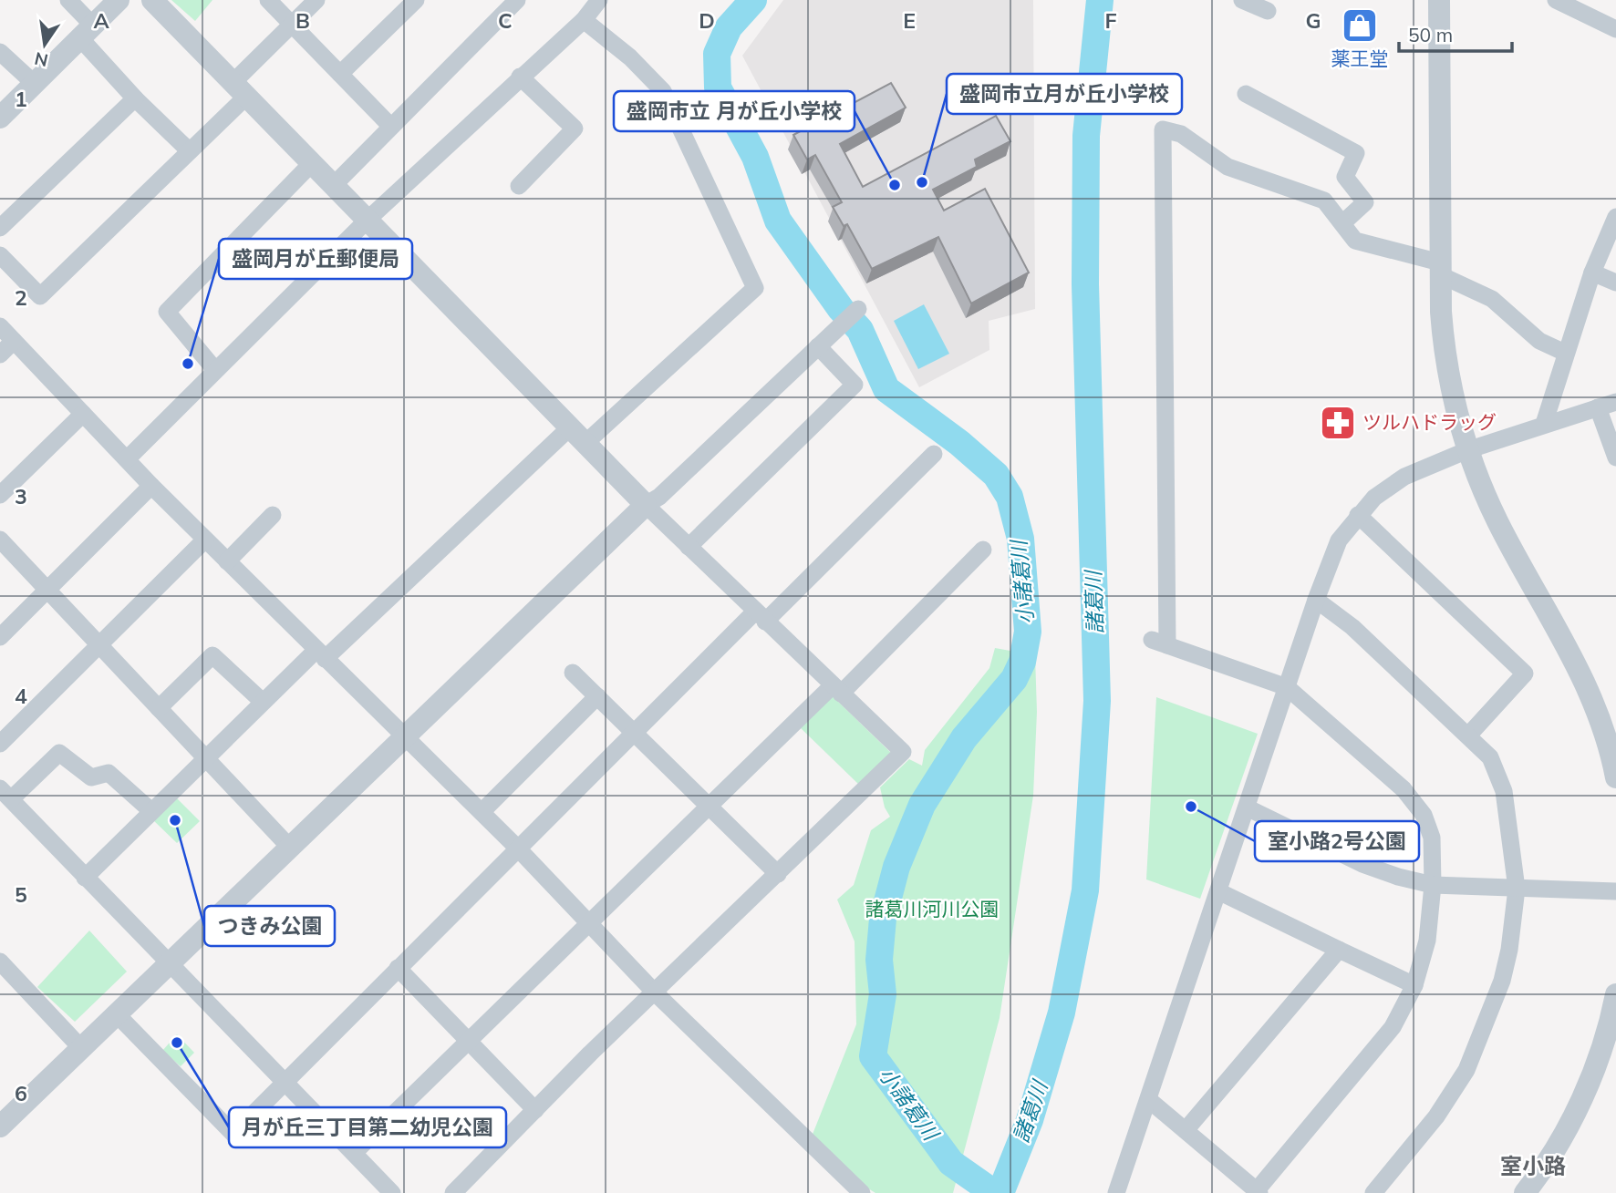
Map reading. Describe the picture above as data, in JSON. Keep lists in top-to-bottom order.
{
  "districts": ["室小路"],
  "water": ["小諸葛川", "諸葛川"],
  "parks": ["諸葛川河川公園"],
  "places": {
    "shop": ["薬王堂"],
    "other": [
      "盛岡市立月が丘小学校",
      "盛岡市立 月が丘小学校",
      "盛岡月が丘郵便局",
      "室小路2号公園",
      "つきみ公園",
      "月が丘三丁目第二幼児公園"
    ],
    "pharmacy": ["ツルハドラッグ"]
  },
  "scale_bar": "50 m",
  "north": "bottom",
  "grid": {
    "columns": [
      "A",
      "B",
      "C",
      "D",
      "E",
      "F",
      "G"
    ],
    "rows": [
      "1",
      "2",
      "3",
      "4",
      "5",
      "6"
    ]
  }
}
